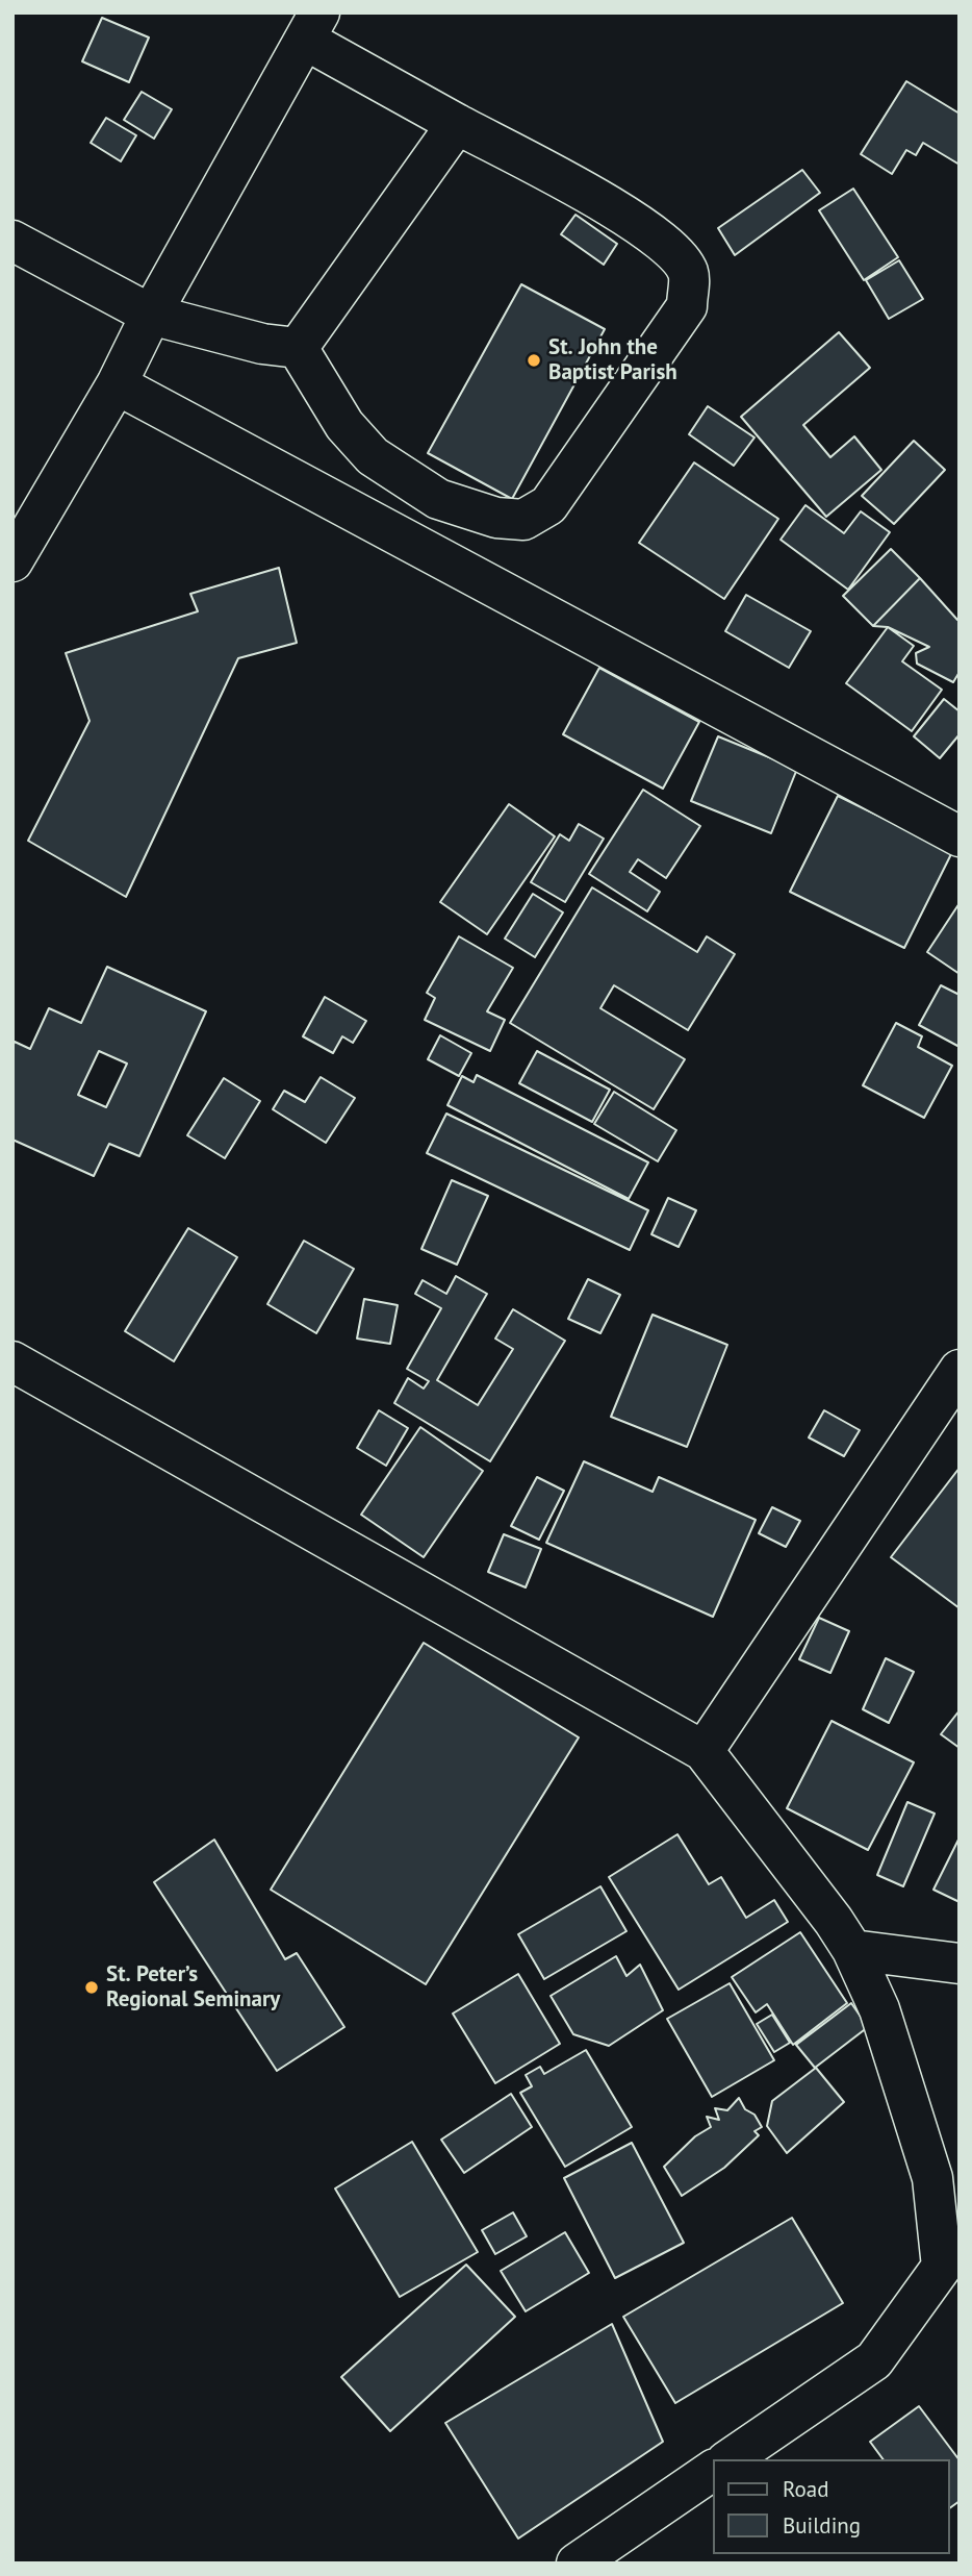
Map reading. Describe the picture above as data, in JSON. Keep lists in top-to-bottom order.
{
  "places": ["St. John the Baptist Parish", "St. Peter’s Regional Seminary"],
  "legend": ["Road", "Building"]
}
